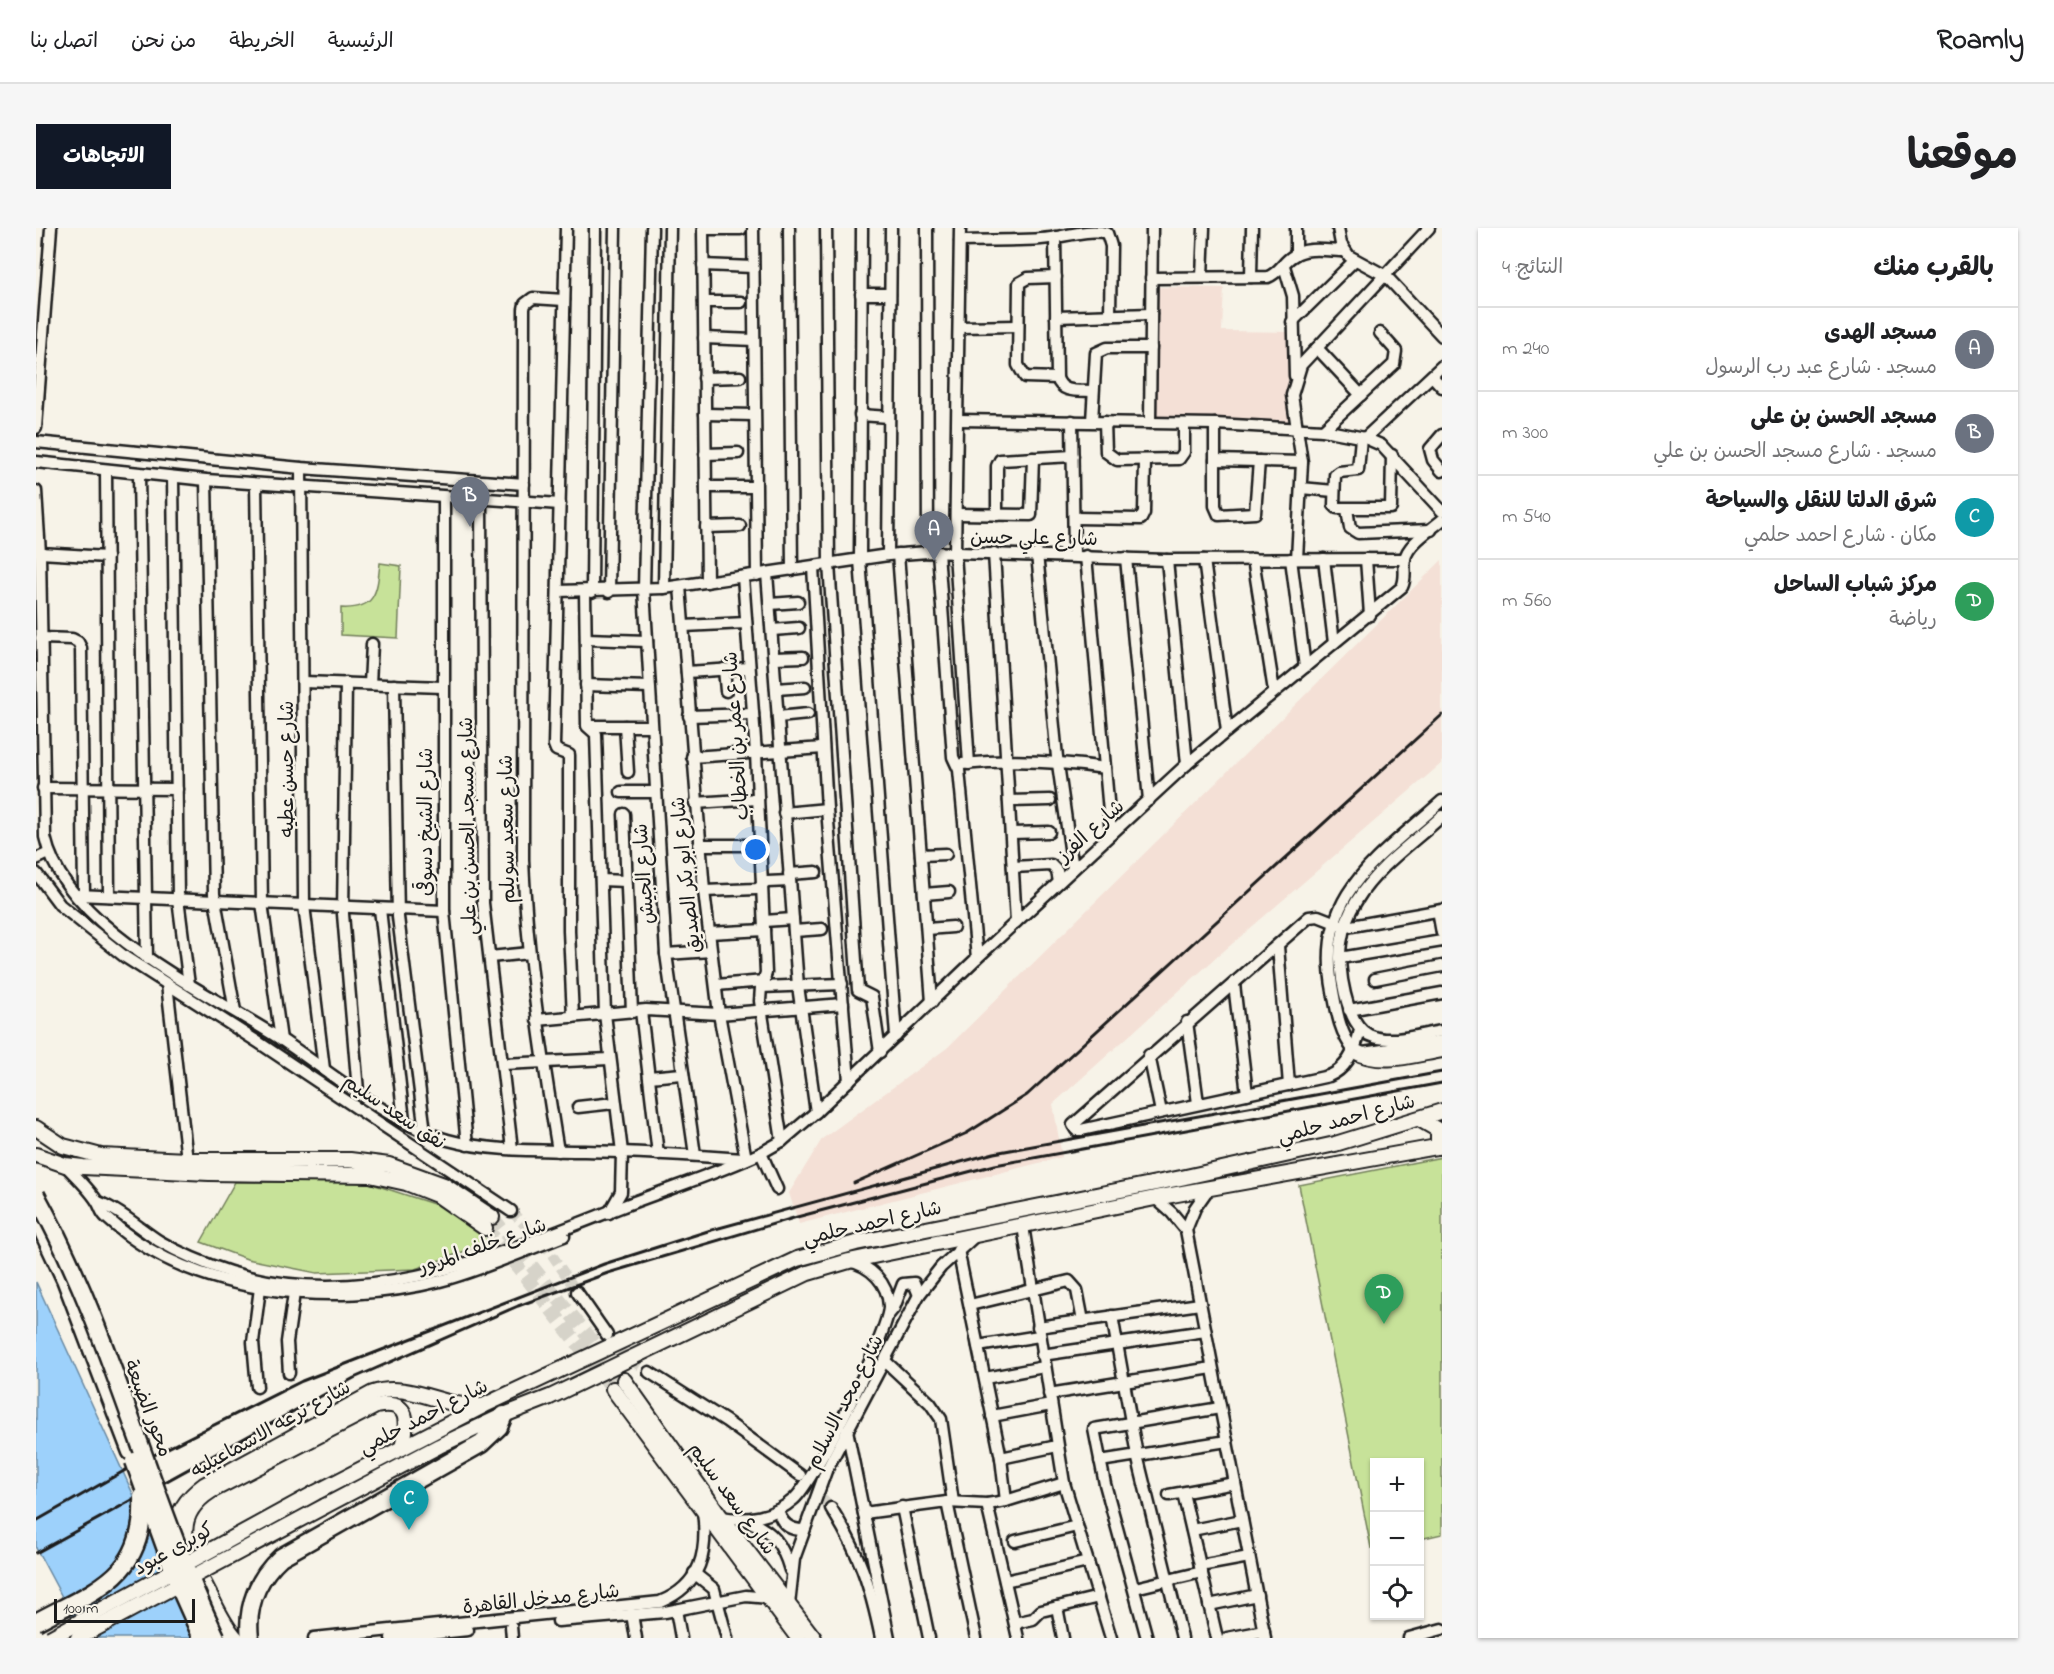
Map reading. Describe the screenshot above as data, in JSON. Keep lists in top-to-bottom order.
{
  "streets": {
    "highway": ["محور الضبعة"],
    "main road": [
      "شارع احمد حلمي",
      "شارع ترعه الاسماعيليه",
      "شارع سعد سليم",
      "كوبرى عبود"
    ],
    "street": [
      "شارع علي حسن",
      "شارع عمر بن الخطاب",
      "شارع حسن عطيه",
      "شارع الشيخ دسوقى",
      "شارع مسجد الحسن بن علي",
      "شارع سعيد سويلم",
      "شارع الفرز",
      "شارع الجيش",
      "شارع ابو بكر الصديق",
      "نفق سعد سليم",
      "شارع خلف المرور",
      "شارع مجد الاسلام",
      "شارع مدخل القاهرة"
    ]
  },
  "crossings": [
    ["شارع علي حسن", "شارع عمر بن الخطاب"],
    ["شارع علي حسن", "شارع الفرز"],
    ["شارع علي حسن", "شارع الجيش"],
    ["شارع علي حسن", "شارع ابو بكر الصديق"],
    ["شارع عمر بن الخطاب", "شارع الفرز"],
    ["شارع الفرز", "شارع ابو بكر الصديق"],
    ["شارع الفرز", "شارع خلف المرور"],
    ["شارع ابو بكر الصديق", "شارع خلف المرور"],
    ["شارع احمد حلمي", "شارع مجد الاسلام"],
    ["شارع احمد حلمي", "شارع ترعه الاسماعيليه"],
    ["شارع احمد حلمي", "كوبرى عبود"],
    ["شارع مجد الاسلام", "شارع سعد سليم"],
    ["محور الضبعة", "شارع ترعه الاسماعيليه"],
    ["شارع سعد سليم", "شارع مدخل القاهرة"]
  ],
  "scale_bar": "100 m",
  "page": {
    "header": "Roamly",
    "nav": [
      "الرئيسية",
      "الخريطة",
      "من نحن",
      "اتصل بنا"
    ],
    "title": "موقعنا",
    "buttons": "الاتجاهات",
    "heading": ["بالقرب منك", "النتائج: 4"],
    "list": [
      {
        "mark": "A",
        "name": "مسجد الهدى",
        "note": "مسجد · شارع عبد رب الرسول",
        "value": "240 m"
      },
      {
        "mark": "B",
        "name": "مسجد الحسن بن على",
        "note": "مسجد · شارع مسجد الحسن بن علي",
        "value": "300 m"
      },
      {
        "mark": "C",
        "name": "شرق الدلتا للنقل والسياحة",
        "note": "مكان · شارع احمد حلمي",
        "value": "540 m"
      },
      {
        "mark": "D",
        "name": "مركز شباب الساحل",
        "note": "رياضة",
        "value": "560 m"
      }
    ],
    "pins": [
      "B",
      "A",
      "D",
      "C"
    ],
    "map_buttons": ["+", "−"],
    "scale": "100 m"
  }
}
